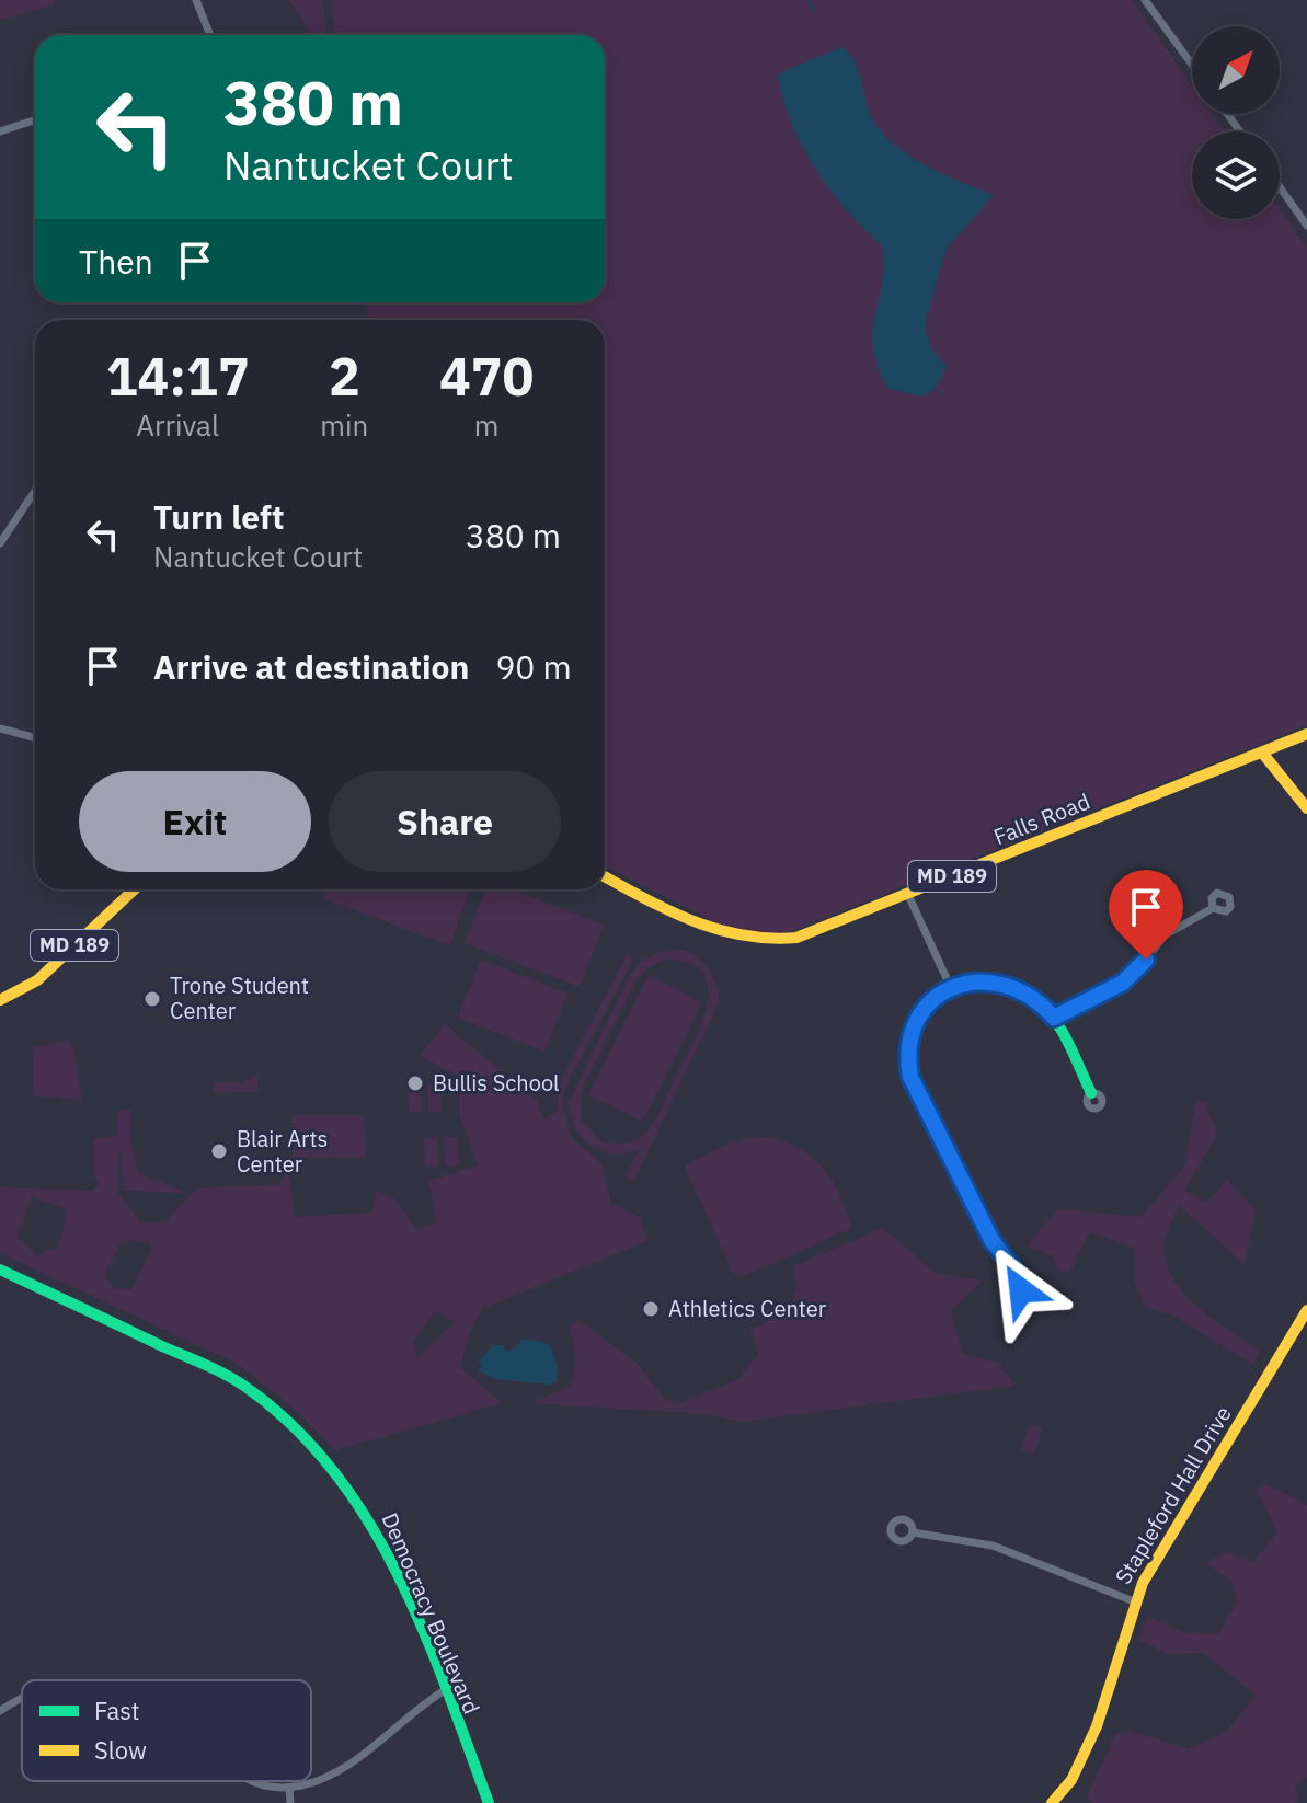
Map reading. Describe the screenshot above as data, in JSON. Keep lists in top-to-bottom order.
{
  "streets": {
    "main road": [
      "Falls Road",
      "MD 189",
      "Stapleford Hall Drive",
      "Democracy Boulevard"
    ]
  },
  "places": [
    "Trone Student Center",
    "Bullis School",
    "Blair Arts Center",
    "Athletics Center"
  ],
  "legend": ["Fast", "Slow"],
  "north": "top right",
  "page": {
    "turn": ["380 m", "Nantucket Court"],
    "then": "Then",
    "eta": [
      "14:17",
      "Arrival",
      "2",
      "min",
      "470",
      "m"
    ],
    "list": [
      {
        "name": "Turn left",
        "note": "Nantucket Court",
        "value": "380 m"
      },
      {
        "name": "Arrive at destination",
        "value": "90 m"
      }
    ],
    "buttons": ["Exit", "Share"]
  }
}
